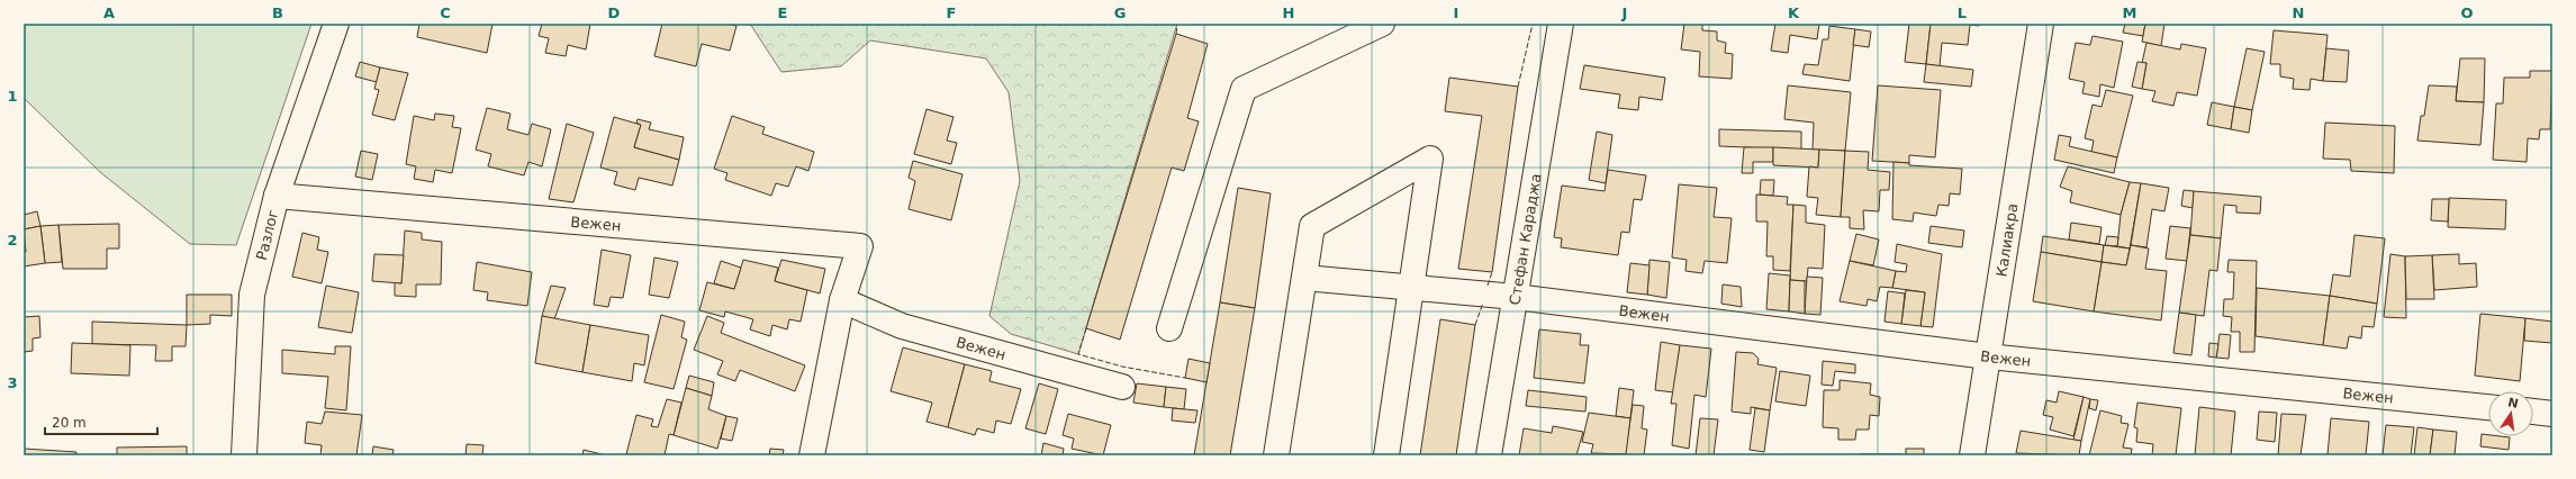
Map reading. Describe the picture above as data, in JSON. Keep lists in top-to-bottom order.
{
  "streets": {
    "street": [
      "Вежен",
      "Разлог",
      "Стефан Караджа",
      "Калиакра"
    ]
  },
  "crossings": [
    ["Вежен", "Разлог"],
    ["Вежен", "Стефан Караджа"],
    ["Вежен", "Калиакра"]
  ],
  "scale_bar": "20 m",
  "north": "top",
  "grid": {
    "columns": [
      "A",
      "B",
      "C",
      "D",
      "E",
      "F",
      "G",
      "H",
      "I",
      "J",
      "K",
      "L",
      "M",
      "N",
      "O"
    ],
    "rows": ["1", "2", "3"]
  }
}
